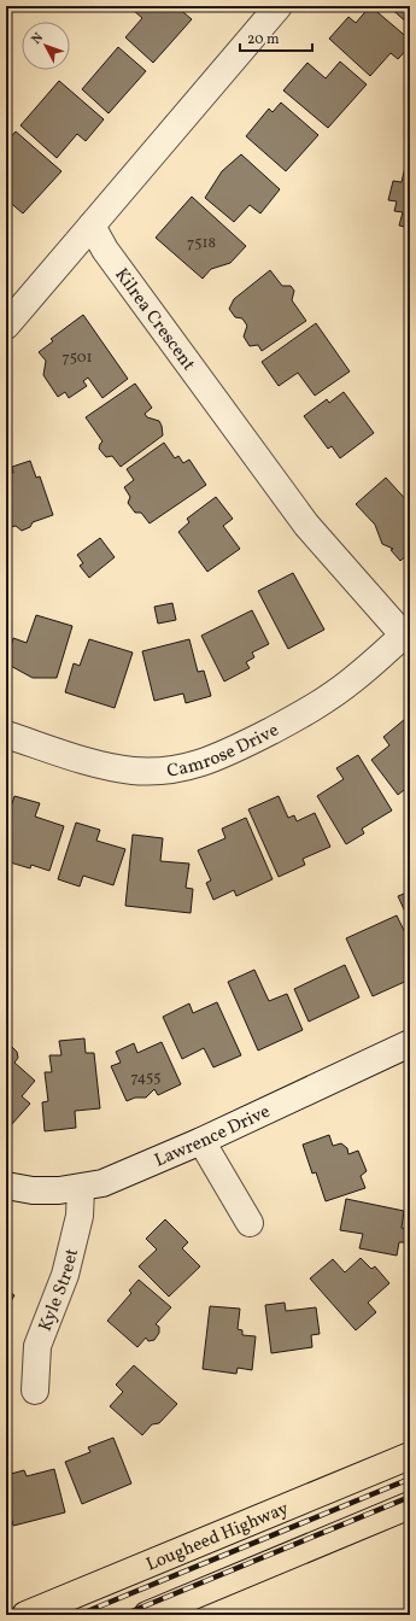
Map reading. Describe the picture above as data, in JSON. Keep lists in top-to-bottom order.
{
  "streets": {
    "main road": ["Lougheed Highway"],
    "street": [
      "Kilrea Crescent",
      "Camrose Drive",
      "Lawrence Drive",
      "Kyle Street"
    ]
  },
  "crossings": [
    ["Kilrea Crescent", "Camrose Drive"],
    ["Lawrence Drive", "Kyle Street"]
  ],
  "house_numbers": ["7518", "7501", "7455"],
  "scale_bar": "20 m",
  "north": "top left"
}
